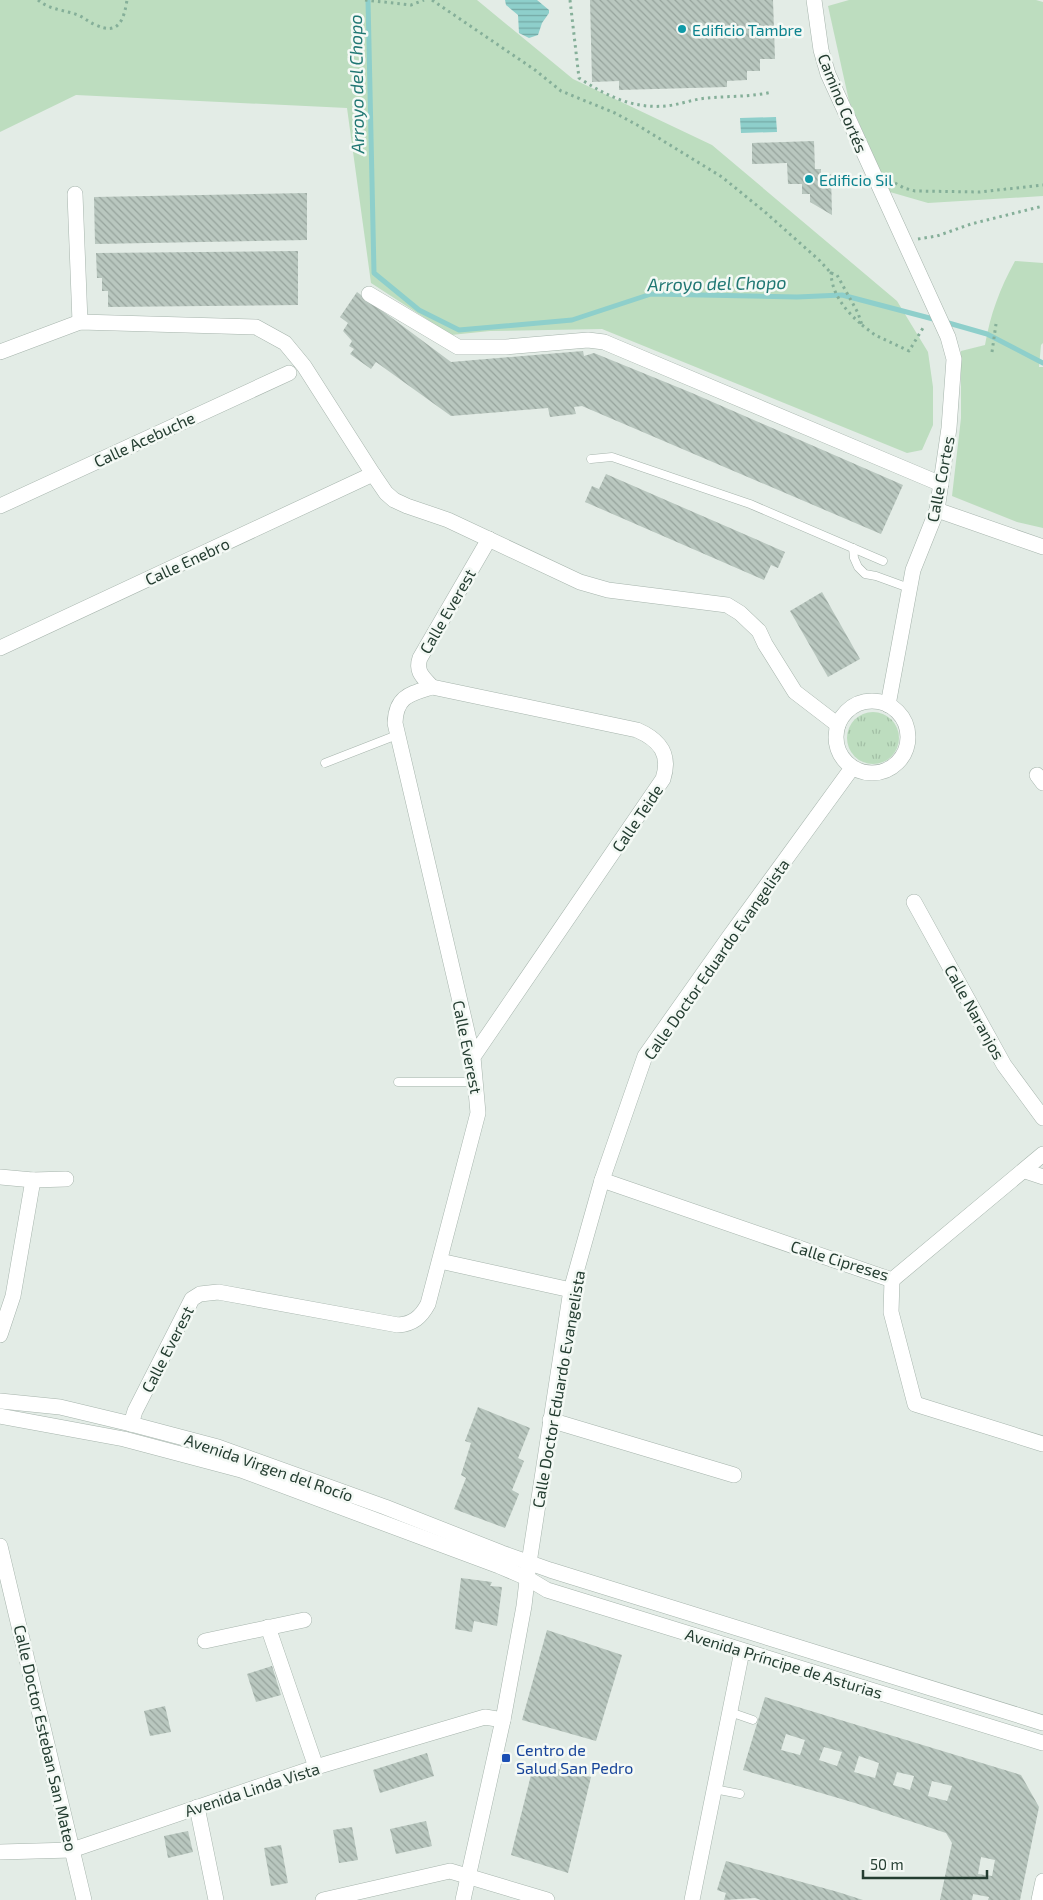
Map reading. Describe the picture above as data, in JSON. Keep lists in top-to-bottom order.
{
  "streets": {
    "street": [
      "Camino Cortés",
      "Calle Acebuche",
      "Calle Cortes",
      "Calle Enebro",
      "Calle Everest",
      "Calle Teide",
      "Calle Doctor Eduardo Evangelista",
      "Calle Naranjos",
      "Calle Cipreses",
      "Avenida Virgen del Rocío",
      "Avenida Príncipe de Asturias",
      "Calle Doctor Esteban San Mateo",
      "Avenida Linda Vista"
    ]
  },
  "crossings": [
    ["Camino Cortés", "Calle Cortes"],
    ["Calle Cortes", "Calle Doctor Eduardo Evangelista"],
    ["Calle Everest", "Calle Teide"],
    ["Calle Everest", "Avenida Virgen del Rocío"],
    ["Calle Doctor Eduardo Evangelista", "Calle Cipreses"],
    ["Calle Doctor Eduardo Evangelista", "Avenida Virgen del Rocío"],
    ["Calle Doctor Eduardo Evangelista", "Avenida Príncipe de Asturias"],
    ["Calle Doctor Eduardo Evangelista", "Avenida Linda Vista"],
    ["Avenida Virgen del Rocío", "Avenida Príncipe de Asturias"],
    ["Calle Doctor Esteban San Mateo", "Avenida Linda Vista"]
  ],
  "water": ["Arroyo del Chopo"],
  "places": {
    "other": ["Edificio Tambre", "Edificio Sil"],
    "transit": ["Centro de Salud San Pedro"]
  },
  "scale_bar": "50 m"
}
